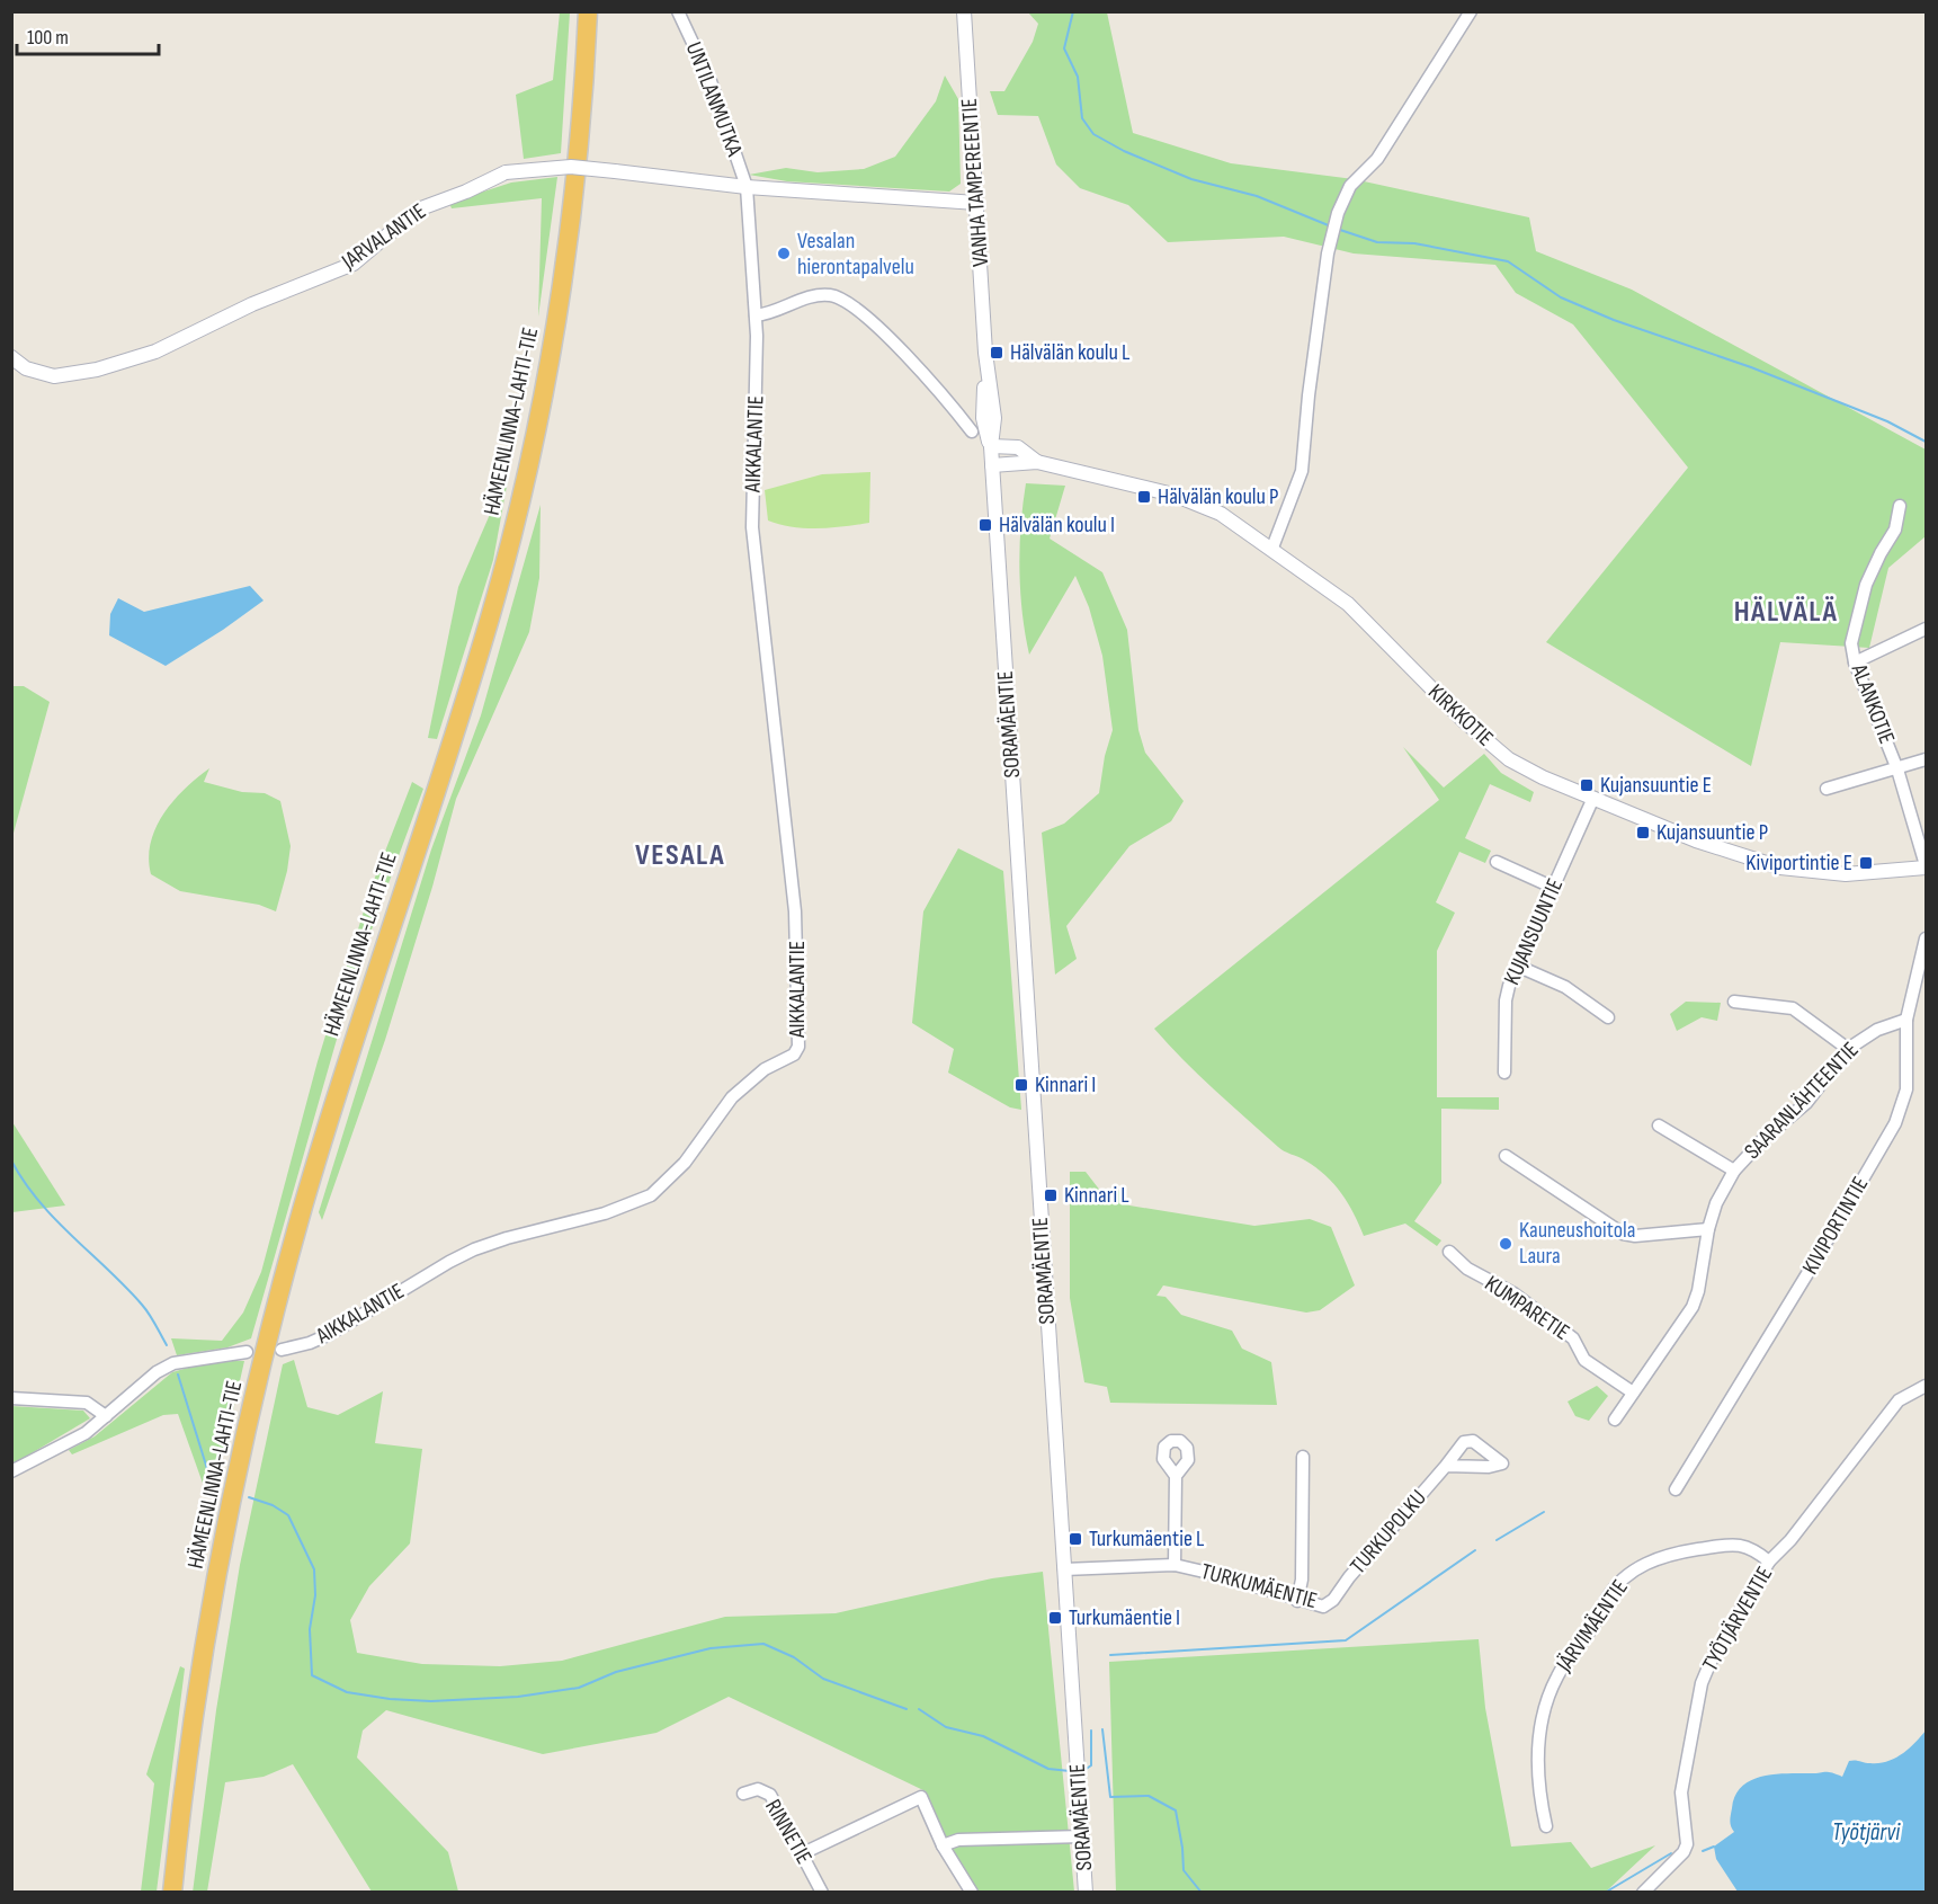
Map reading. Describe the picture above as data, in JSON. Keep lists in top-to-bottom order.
{
  "streets": {
    "highway": ["HÄMEENLINNA-LAHTI-TIE"],
    "street": [
      "UNTILANMUTKA",
      "VANHA TAMPEREENTIE",
      "JARVALANTIE",
      "AIKKALANTIE",
      "ALANKOTIE",
      "KIRKKOTIE",
      "SORAMÄENTIE",
      "KUJANSUUNTIE",
      "SAARANLÄHTEENTIE",
      "KIVIPORTINTIE",
      "KUMPARETIE",
      "TURKUPOLKU",
      "TURKUMÄENTIE",
      "TYÖTJÄRVENTIE",
      "JÄRVIMÄENTIE",
      "RINNETIE"
    ]
  },
  "crossings": [
    ["UNTILANMUTKA", "JARVALANTIE"],
    ["UNTILANMUTKA", "AIKKALANTIE"],
    ["VANHA TAMPEREENTIE", "JARVALANTIE"],
    ["VANHA TAMPEREENTIE", "KIRKKOTIE"],
    ["VANHA TAMPEREENTIE", "SORAMÄENTIE"],
    ["JARVALANTIE", "AIKKALANTIE"],
    ["ALANKOTIE", "KIRKKOTIE"],
    ["KIRKKOTIE", "SORAMÄENTIE"],
    ["KIRKKOTIE", "KUJANSUUNTIE"],
    ["SORAMÄENTIE", "TURKUMÄENTIE"],
    ["SAARANLÄHTEENTIE", "KIVIPORTINTIE"],
    ["SAARANLÄHTEENTIE", "KUMPARETIE"],
    ["TURKUPOLKU", "TURKUMÄENTIE"],
    ["TYÖTJÄRVENTIE", "JÄRVIMÄENTIE"]
  ],
  "districts": ["HÄLVÄLÄ", "VESALA"],
  "water": ["Työtjärvi"],
  "places": {
    "other": ["Vesalan hierontapalvelu", "Kauneushoitola Laura"],
    "transit": [
      "Hälvälän koulu L",
      "Hälvälän koulu P",
      "Hälvälän koulu I",
      "Kujansuuntie E",
      "Kujansuuntie P",
      "Kiviportintie E",
      "Kinnari I",
      "Kinnari L",
      "Turkumäentie L",
      "Turkumäentie I"
    ]
  },
  "scale_bar": "100 m"
}
